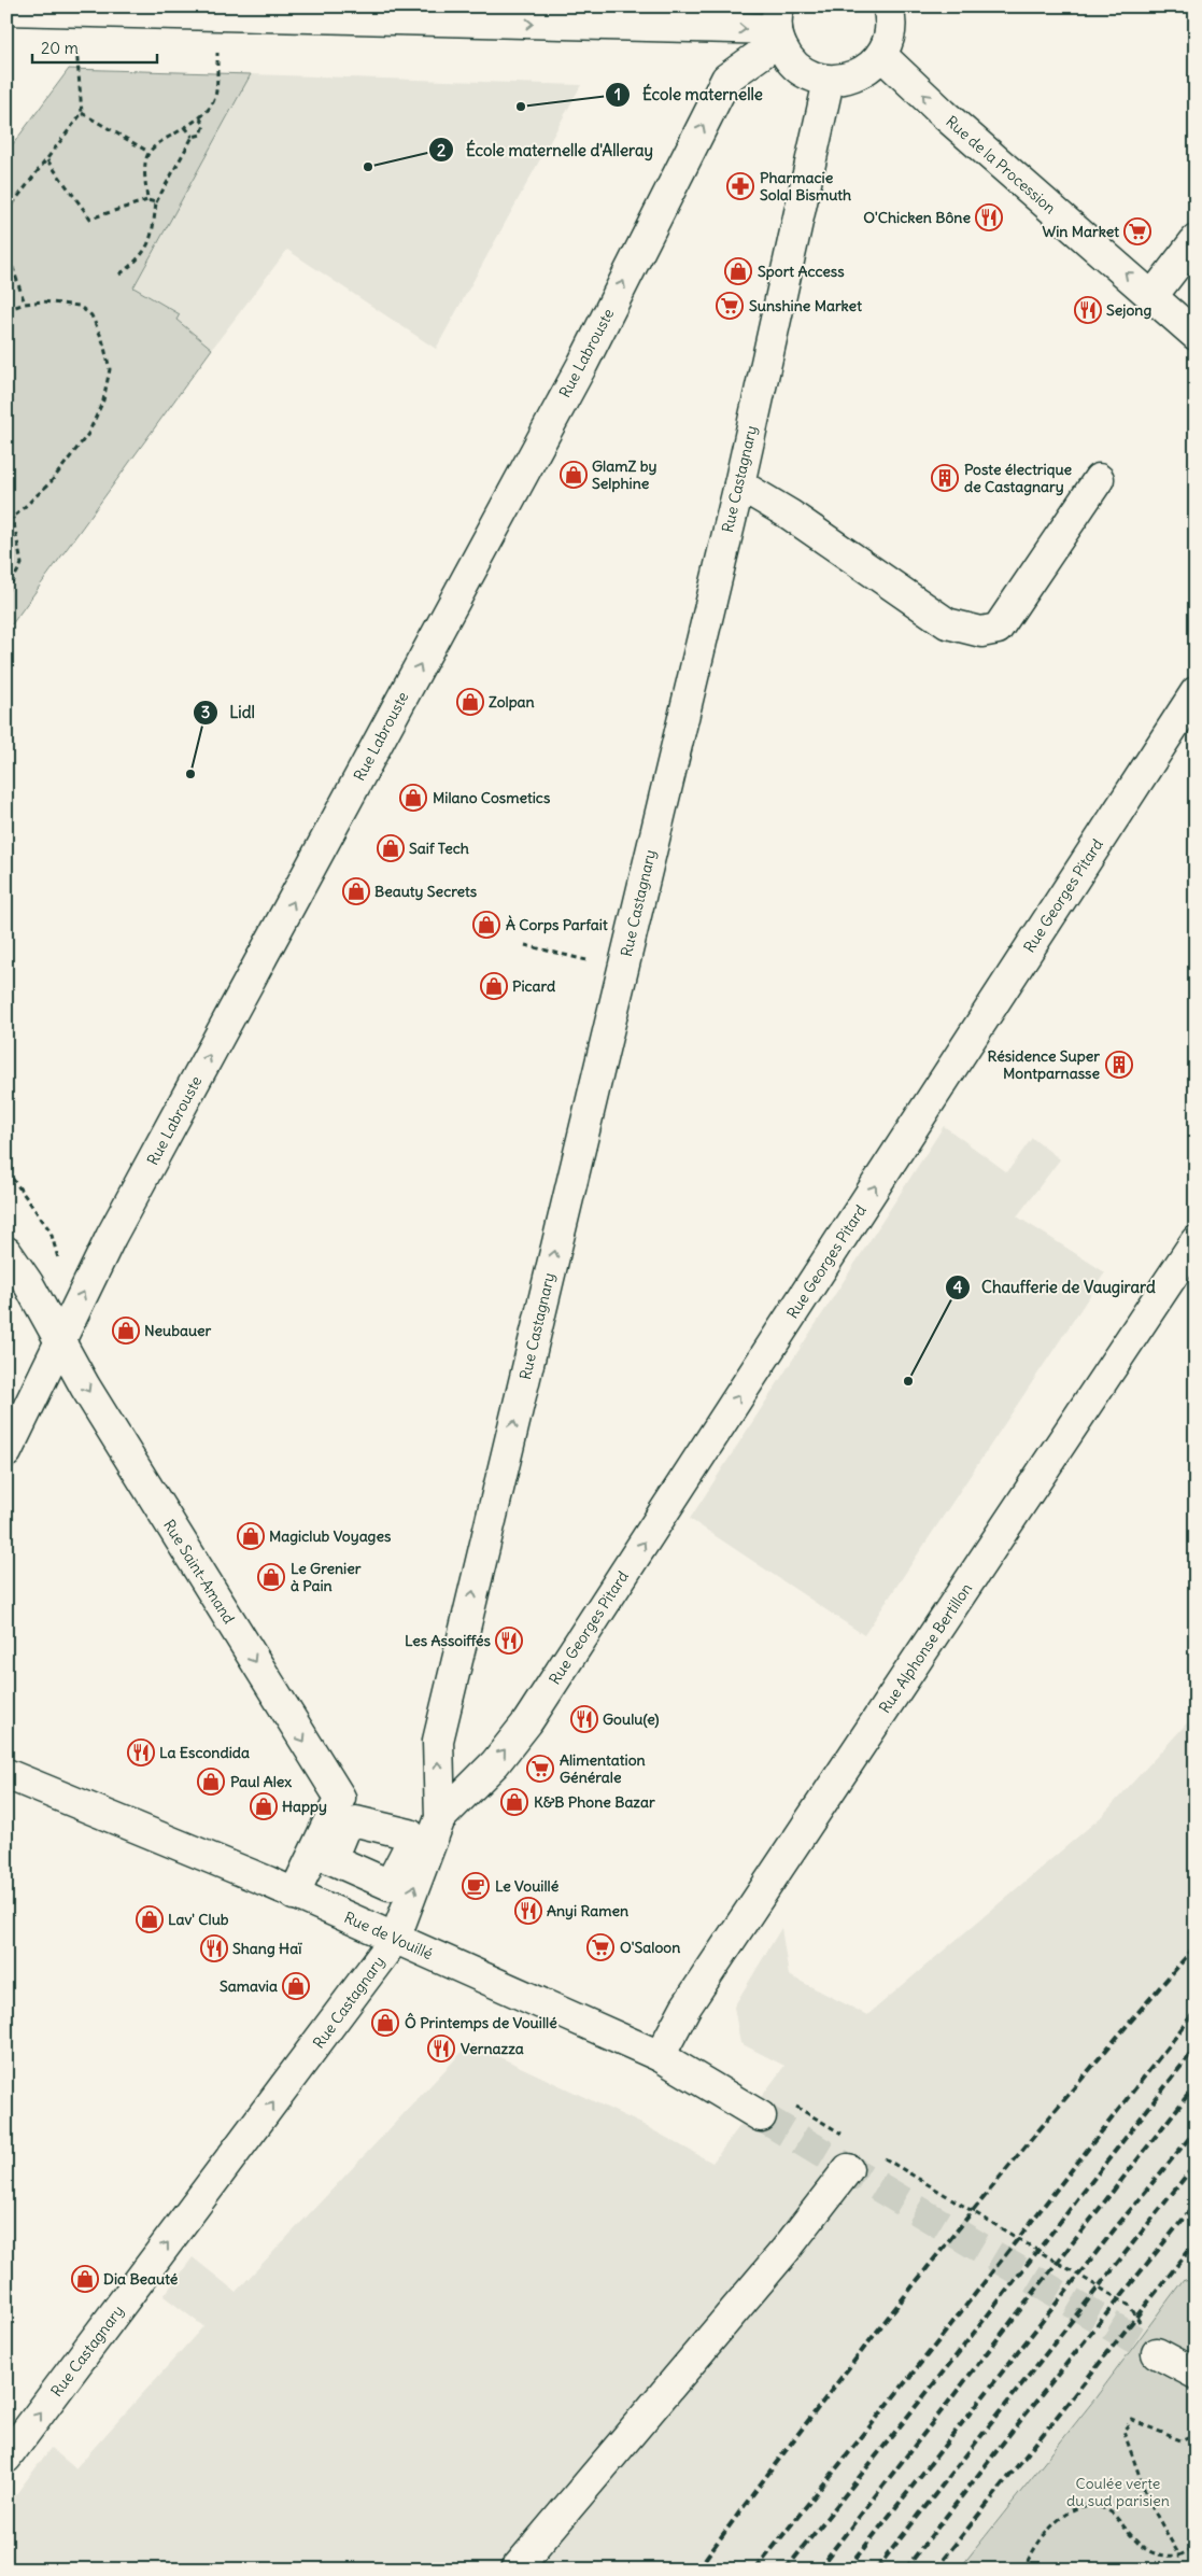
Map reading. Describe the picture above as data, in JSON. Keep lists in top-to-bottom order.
{
  "streets": {
    "street": [
      "Rue de la Procession",
      "Rue Labrouste",
      "Rue Castagnary",
      "Rue Georges Pitard",
      "Rue Saint-Amand",
      "Rue Alphonse Bertillon",
      "Rue de Vouillé"
    ]
  },
  "crossings": [
    ["Rue Labrouste", "Rue Saint-Amand"],
    ["Rue Castagnary", "Rue Georges Pitard"],
    ["Rue Castagnary", "Rue de Vouillé"],
    ["Rue Saint-Amand", "Rue de Vouillé"],
    ["Rue Alphonse Bertillon", "Rue de Vouillé"]
  ],
  "one_way": [
    "Rue de la Procession",
    "Rue Labrouste",
    "Rue Castagnary",
    "Rue Georges Pitard",
    "Rue Saint-Amand"
  ],
  "parks": ["Coulée verte du sud parisien"],
  "places": {
    "other": [
      "École maternelle",
      "École maternelle d'Alleray",
      "Lidl",
      "Chaufferie de Vaugirard"
    ],
    "pharmacy": ["Pharmacie Solal Bismuth"],
    "restaurant": [
      "O'Chicken Bône",
      "Sejong",
      "Les Assoiffés",
      "Goulu(e)",
      "La Escondida",
      "Anyi Ramen",
      "Shang Haï",
      "Vernazza"
    ],
    "supermarket": [
      "Win Market",
      "Sunshine Market",
      "Alimentation Générale",
      "O'Saloon"
    ],
    "shop": [
      "Sport Access",
      "GlamZ by Selphine",
      "Zolpan",
      "Milano Cosmetics",
      "Saif Tech",
      "Beauty Secrets",
      "À Corps Parfait",
      "Picard",
      "Neubauer",
      "Magiclub Voyages",
      "Le Grenier à Pain",
      "Paul Alex",
      "K&B Phone Bazar",
      "Happy",
      "Lav' Club",
      "Samavia",
      "Ô Printemps de Vouillé",
      "Dia Beauté"
    ],
    "building": ["Poste électrique de Castagnary", "Résidence Super Montparnasse"],
    "cafe": ["Le Vouillé"]
  },
  "scale_bar": "20 m"
}
